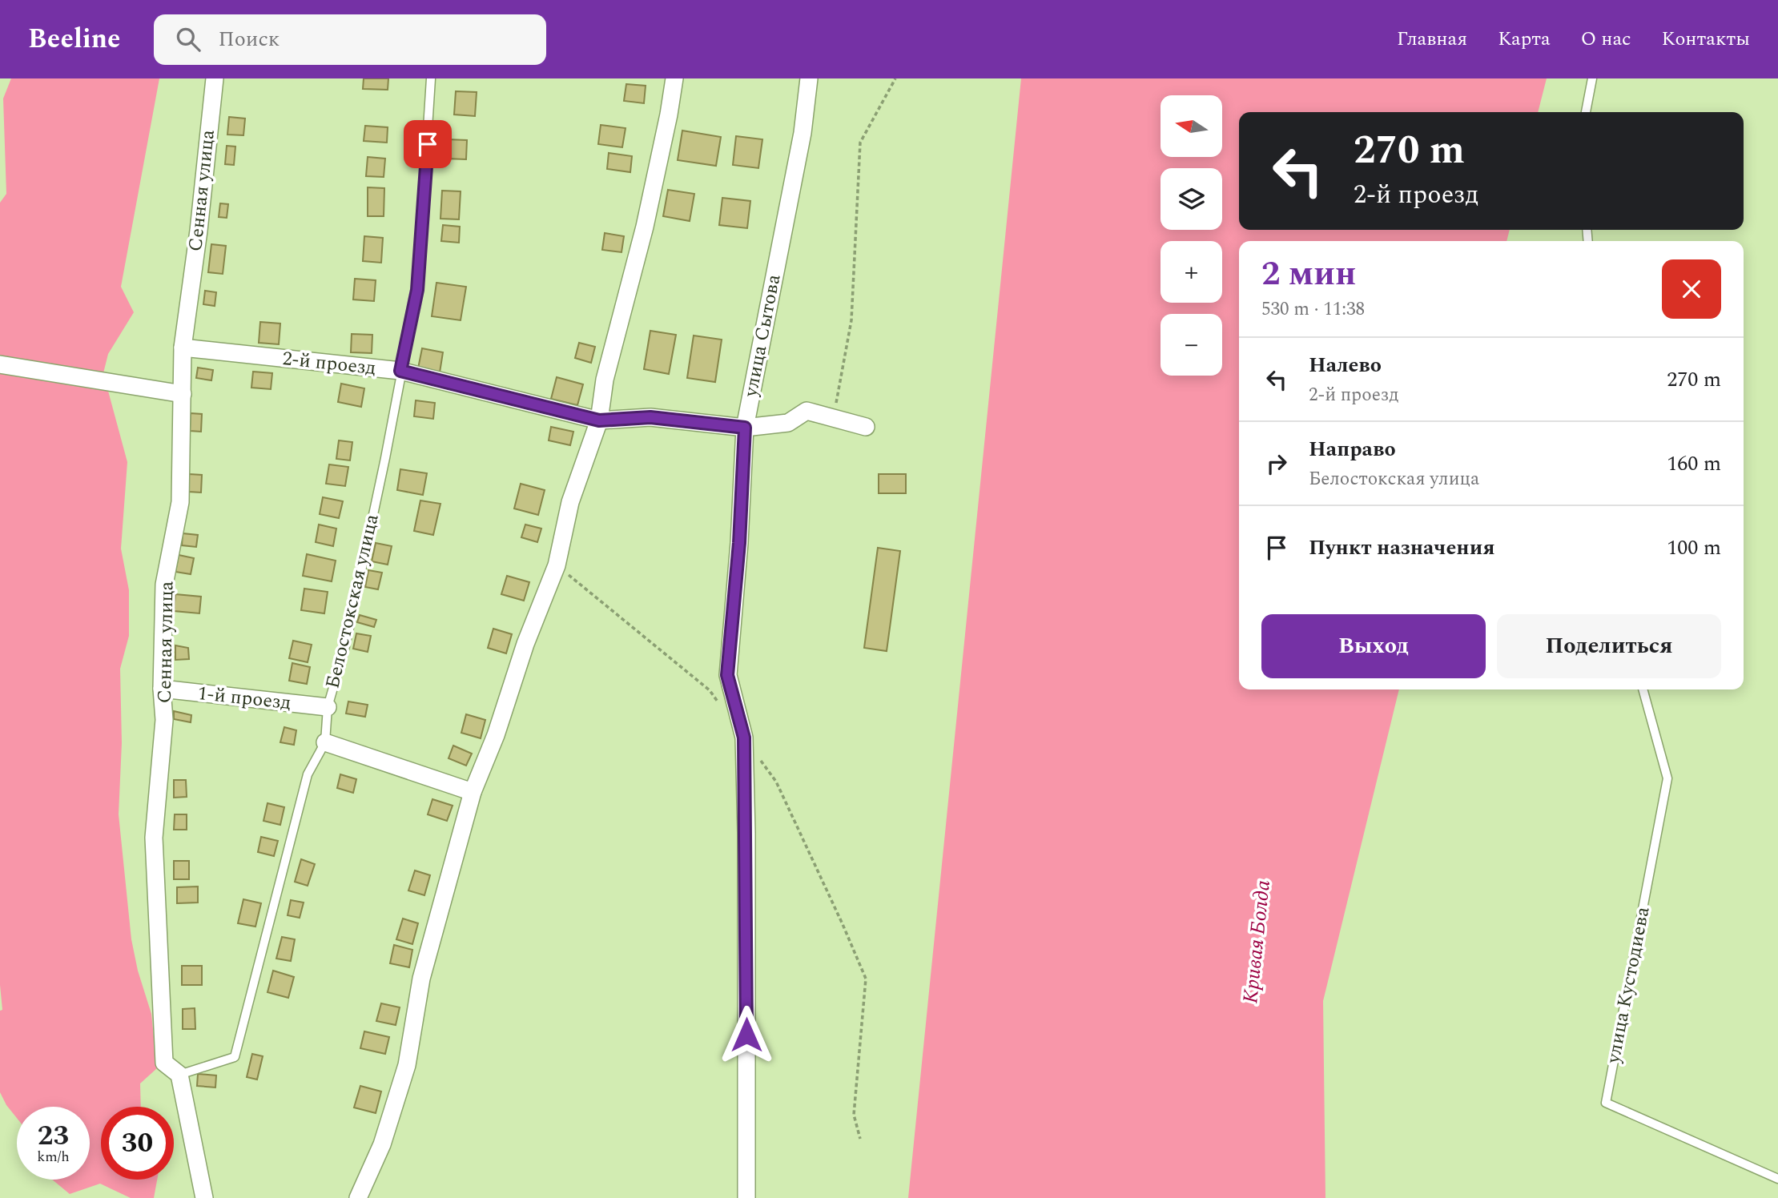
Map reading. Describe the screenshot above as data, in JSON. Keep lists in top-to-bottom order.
{
  "streets": {
    "street": [
      "Сенная улица",
      "улица Сытова",
      "2-й проезд",
      "1-й проезд"
    ],
    "lane": ["Белостокская улица", "улица Кустодиева"]
  },
  "crossings": [
    ["Сенная улица", "2-й проезд"],
    ["Сенная улица", "Белостокская улица"],
    ["Сенная улица", "1-й проезд"],
    ["улица Сытова", "2-й проезд"],
    ["2-й проезд", "Белостокская улица"],
    ["Белостокская улица", "1-й проезд"]
  ],
  "water": ["Кривая Болда"],
  "north": "left",
  "page": {
    "header": "Beeline",
    "search": "Поиск",
    "nav": [
      "Главная",
      "Карта",
      "О нас",
      "Контакты"
    ],
    "map_buttons": ["+", "−"],
    "turn": ["270 m", "2-й проезд"],
    "heading": ["2 мин", "530 m · 11:38"],
    "list": [
      {
        "name": "Налево",
        "note": "2-й проезд",
        "value": "270 m"
      },
      {
        "name": "Направо",
        "note": "Белостокская улица",
        "value": "160 m"
      },
      {
        "name": "Пункт назначения",
        "value": "100 m"
      }
    ],
    "buttons": ["Выход", "Поделиться"],
    "speed": "23 km/h",
    "limit": "30"
  }
}
